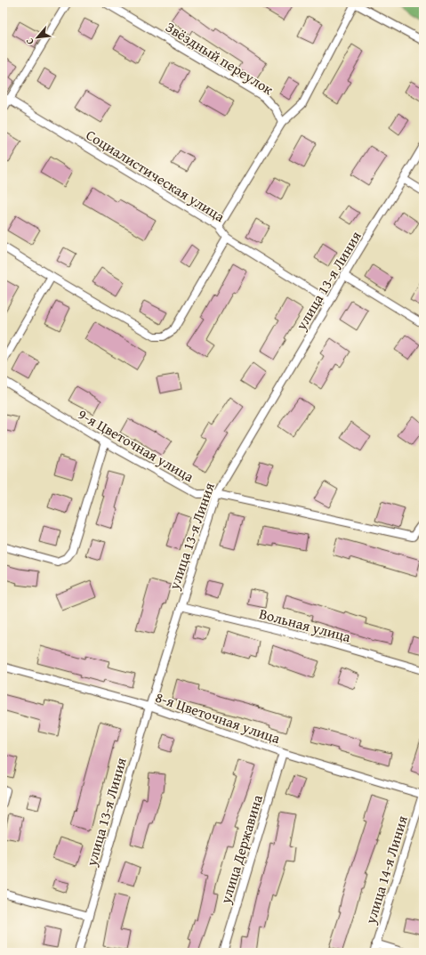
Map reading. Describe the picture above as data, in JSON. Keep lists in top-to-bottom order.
{
  "streets": {
    "lane": [
      "Звёздный переулок",
      "Социалистическая улица",
      "улица 13-я Линия",
      "9-я Цветочная улица",
      "Вольная улица",
      "8-я Цветочная улица",
      "улица Державина",
      "улица 14-я Линия"
    ]
  },
  "crossings": [
    ["Социалистическая улица", "улица 13-я Линия"],
    ["улица 13-я Линия", "9-я Цветочная улица"],
    ["улица 13-я Линия", "Вольная улица"],
    ["улица 13-я Линия", "8-я Цветочная улица"],
    ["8-я Цветочная улица", "улица Державина"],
    ["8-я Цветочная улица", "улица 14-я Линия"]
  ],
  "north": "bottom left"
}
